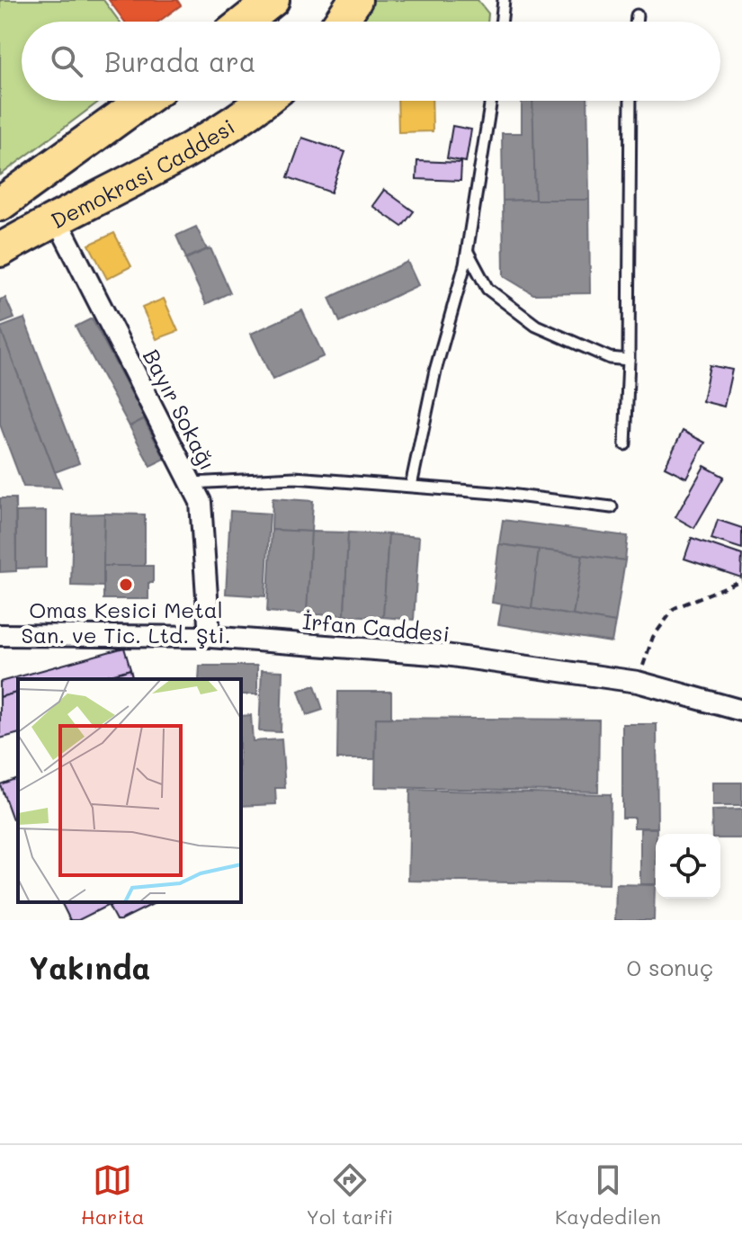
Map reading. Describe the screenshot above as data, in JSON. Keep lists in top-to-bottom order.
{
  "streets": {
    "main road": ["Demokrasi Caddesi"],
    "street": ["Bayır Sokağı", "İrfan Caddesi"]
  },
  "crossings": [
    ["Demokrasi Caddesi", "Bayır Sokağı"],
    ["Bayır Sokağı", "İrfan Caddesi"]
  ],
  "places": ["Omas Kesici Metal San. ve Tic. Ltd. Şti."],
  "page": {
    "search": "Burada ara",
    "heading": ["Yakında", "0 sonuç"],
    "nav": ["Harita", "Yol tarifi", "Kaydedilen"]
  }
}
